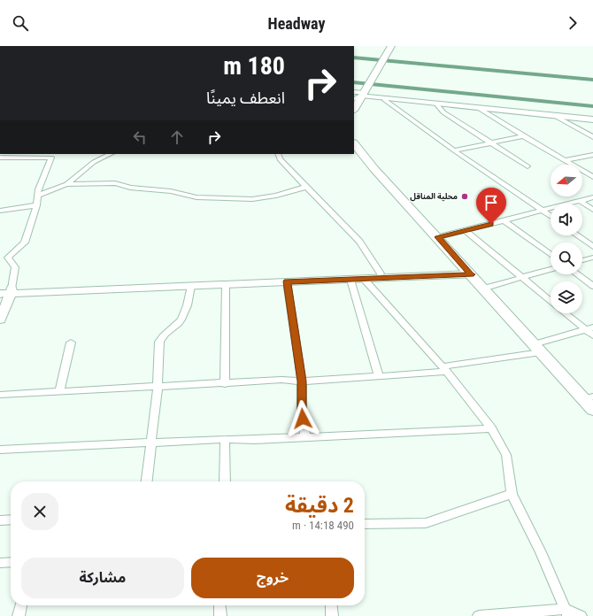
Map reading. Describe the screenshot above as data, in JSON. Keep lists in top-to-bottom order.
{
  "places": ["محلية المناقل"],
  "north": "left",
  "page": {
    "header": "Headway",
    "turn": ["180 m", "انعطف يمينًا"],
    "heading": ["2 دقيقة", "490 m · 14:18"],
    "buttons": ["خروج", "مشاركة"]
  }
}
